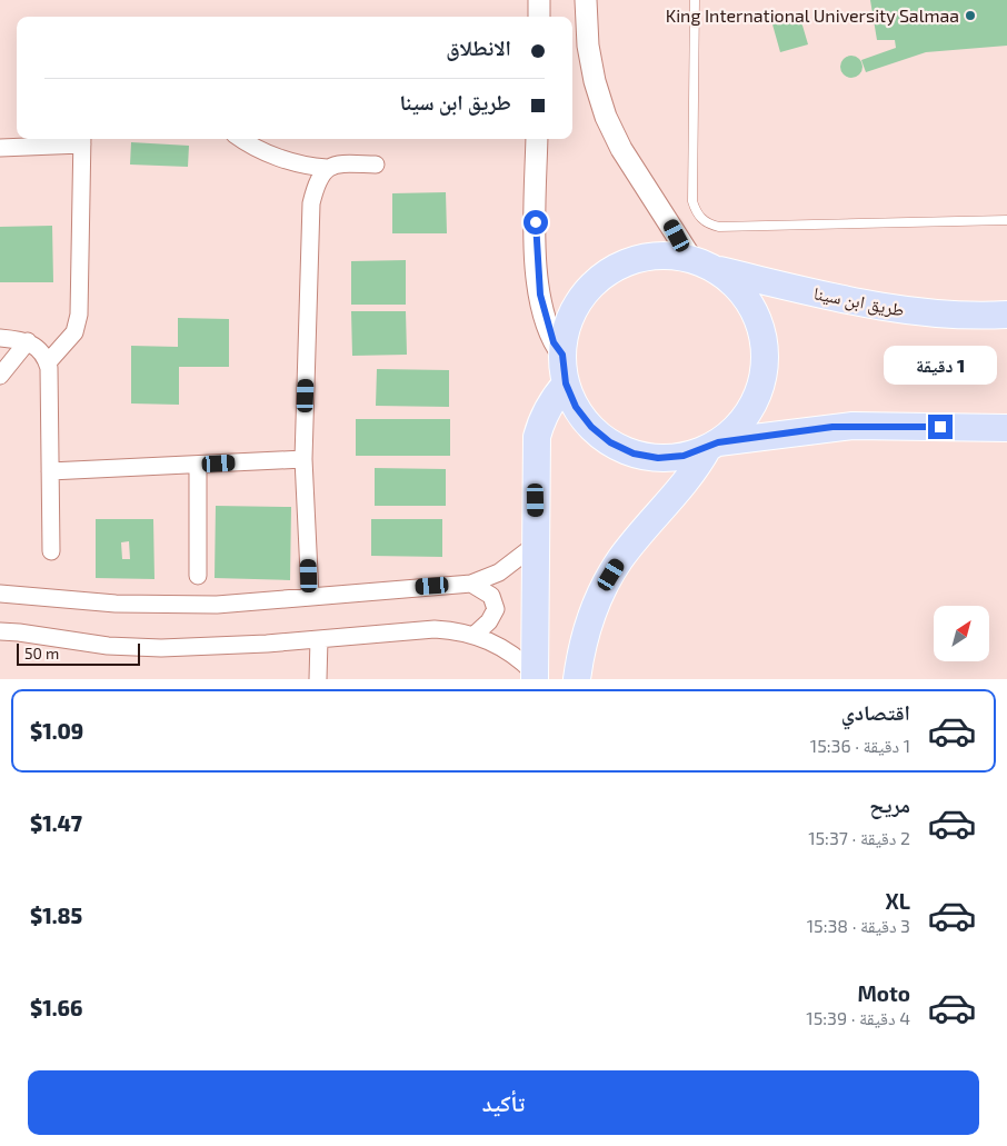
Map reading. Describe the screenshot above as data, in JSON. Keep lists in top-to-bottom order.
{
  "streets": {
    "main road": ["طريق ابن سينا"]
  },
  "places": ["King International University Salmaa"],
  "scale_bar": "50 m",
  "north": "top right",
  "page": {
    "banner": ["الانطلاق", "طريق ابن سينا"],
    "bubble": "1 دقيقة",
    "scale": "50 m",
    "list": [
      {
        "name": "اقتصادي",
        "note": "1 دقيقة · 15:36",
        "value": "$1.09"
      },
      {
        "name": "مريح",
        "note": "2 دقيقة · 15:37",
        "value": "$1.47"
      },
      {
        "name": "XL",
        "note": "3 دقيقة · 15:38",
        "value": "$1.85"
      },
      {
        "name": "Moto",
        "note": "4 دقيقة · 15:39",
        "value": "$1.66"
      }
    ],
    "buttons": "تأكيد"
  }
}
